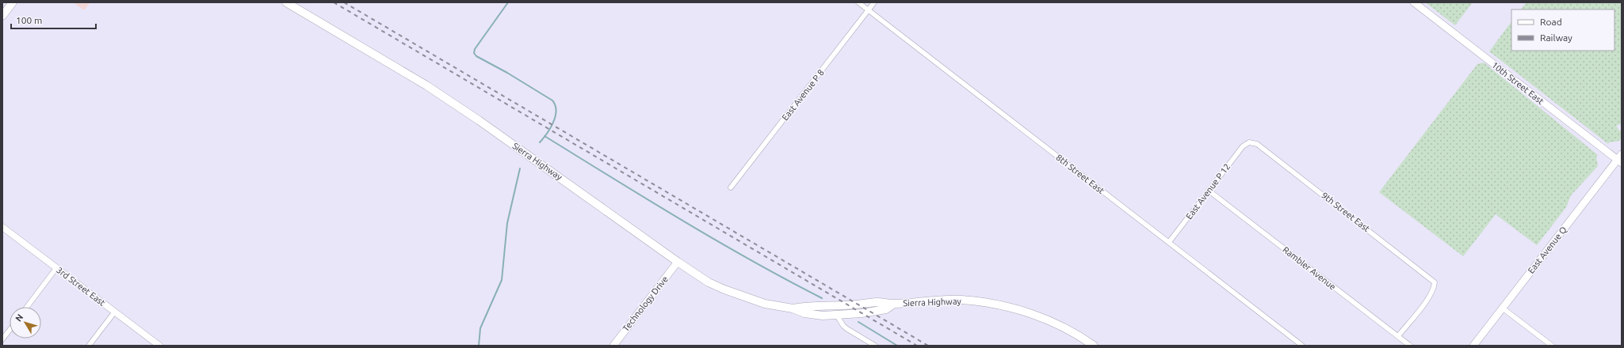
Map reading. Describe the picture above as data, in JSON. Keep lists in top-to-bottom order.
{
  "streets": {
    "main road": [
      "10th Street East",
      "Sierra Highway",
      "East Avenue Q",
      "Technology Drive"
    ],
    "street": [
      "East Avenue P 8",
      "8th Street East",
      "East Avenue P 12",
      "9th Street East",
      "Rambler Avenue",
      "3rd Street East"
    ]
  },
  "crossings": [
    ["10th Street East", "East Avenue Q"],
    ["East Avenue P 8", "8th Street East"],
    ["Sierra Highway", "Technology Drive"],
    ["8th Street East", "East Avenue P 12"],
    ["East Avenue P 12", "9th Street East"],
    ["East Avenue P 12", "Rambler Avenue"],
    ["9th Street East", "Rambler Avenue"]
  ],
  "legend": ["Road", "Railway"],
  "scale_bar": "100 m",
  "north": "top left"
}
